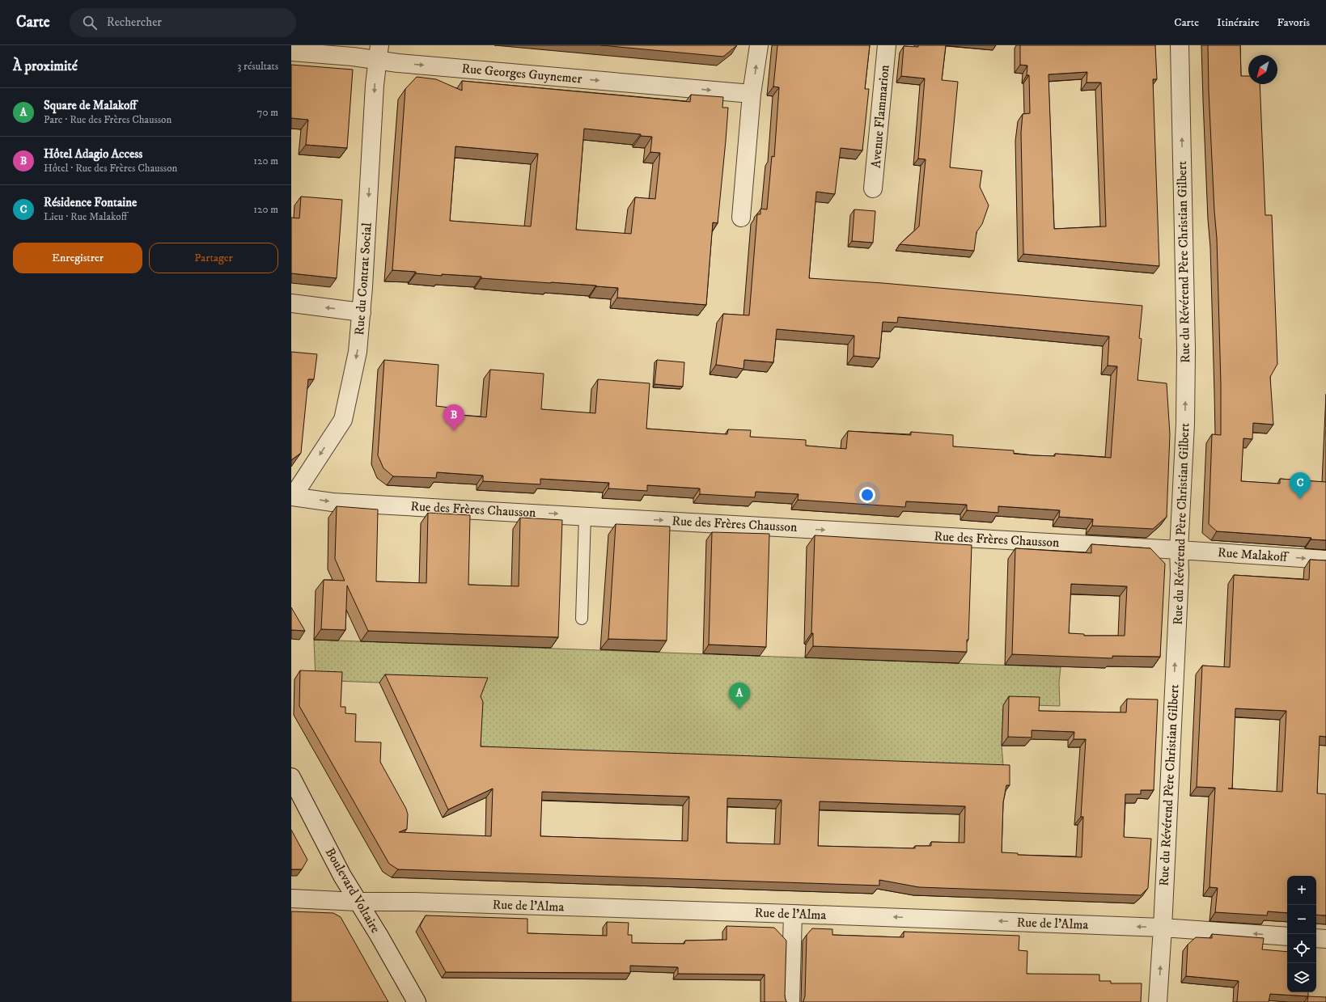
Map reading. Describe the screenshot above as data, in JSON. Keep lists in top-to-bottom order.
{
  "streets": {
    "street": [
      "Rue Georges Guynemer",
      "Avenue Flammarion",
      "Rue du Révérend Père Christian Gilbert",
      "Rue du Contrat Social",
      "Rue des Frères Chausson",
      "Rue Malakoff",
      "Boulevard Voltaire",
      "Rue de l'Alma"
    ]
  },
  "crossings": [
    ["Rue Georges Guynemer", "Rue du Contrat Social"],
    ["Rue du Révérend Père Christian Gilbert", "Rue des Frères Chausson"],
    ["Rue du Révérend Père Christian Gilbert", "Rue Malakoff"],
    ["Rue du Révérend Père Christian Gilbert", "Rue de l'Alma"],
    ["Rue du Contrat Social", "Rue des Frères Chausson"],
    ["Rue des Frères Chausson", "Rue Malakoff"],
    ["Boulevard Voltaire", "Rue de l'Alma"]
  ],
  "one_way": [
    "Rue Georges Guynemer",
    "Rue du Révérend Père Christian Gilbert",
    "Rue du Contrat Social",
    "Rue des Frères Chausson",
    "Rue Malakoff",
    "Rue de l'Alma"
  ],
  "north": "bottom left",
  "page": {
    "header": "Carte",
    "search": "Rechercher",
    "nav": ["Carte", "Itinéraire", "Favoris"],
    "heading": ["À proximité", "3 résultats"],
    "list": [
      {
        "mark": "A",
        "name": "Square de Malakoff",
        "note": "Parc · Rue des Frères Chausson",
        "value": "70 m"
      },
      {
        "mark": "B",
        "name": "Hôtel Adagio Access",
        "note": "Hôtel · Rue des Frères Chausson",
        "value": "120 m"
      },
      {
        "mark": "C",
        "name": "Résidence Fontaine",
        "note": "Lieu · Rue Malakoff",
        "value": "120 m"
      }
    ],
    "buttons": ["Enregistrer", "Partager"],
    "pins": ["B", "C", "A"],
    "map_buttons": ["+", "−"]
  }
}
